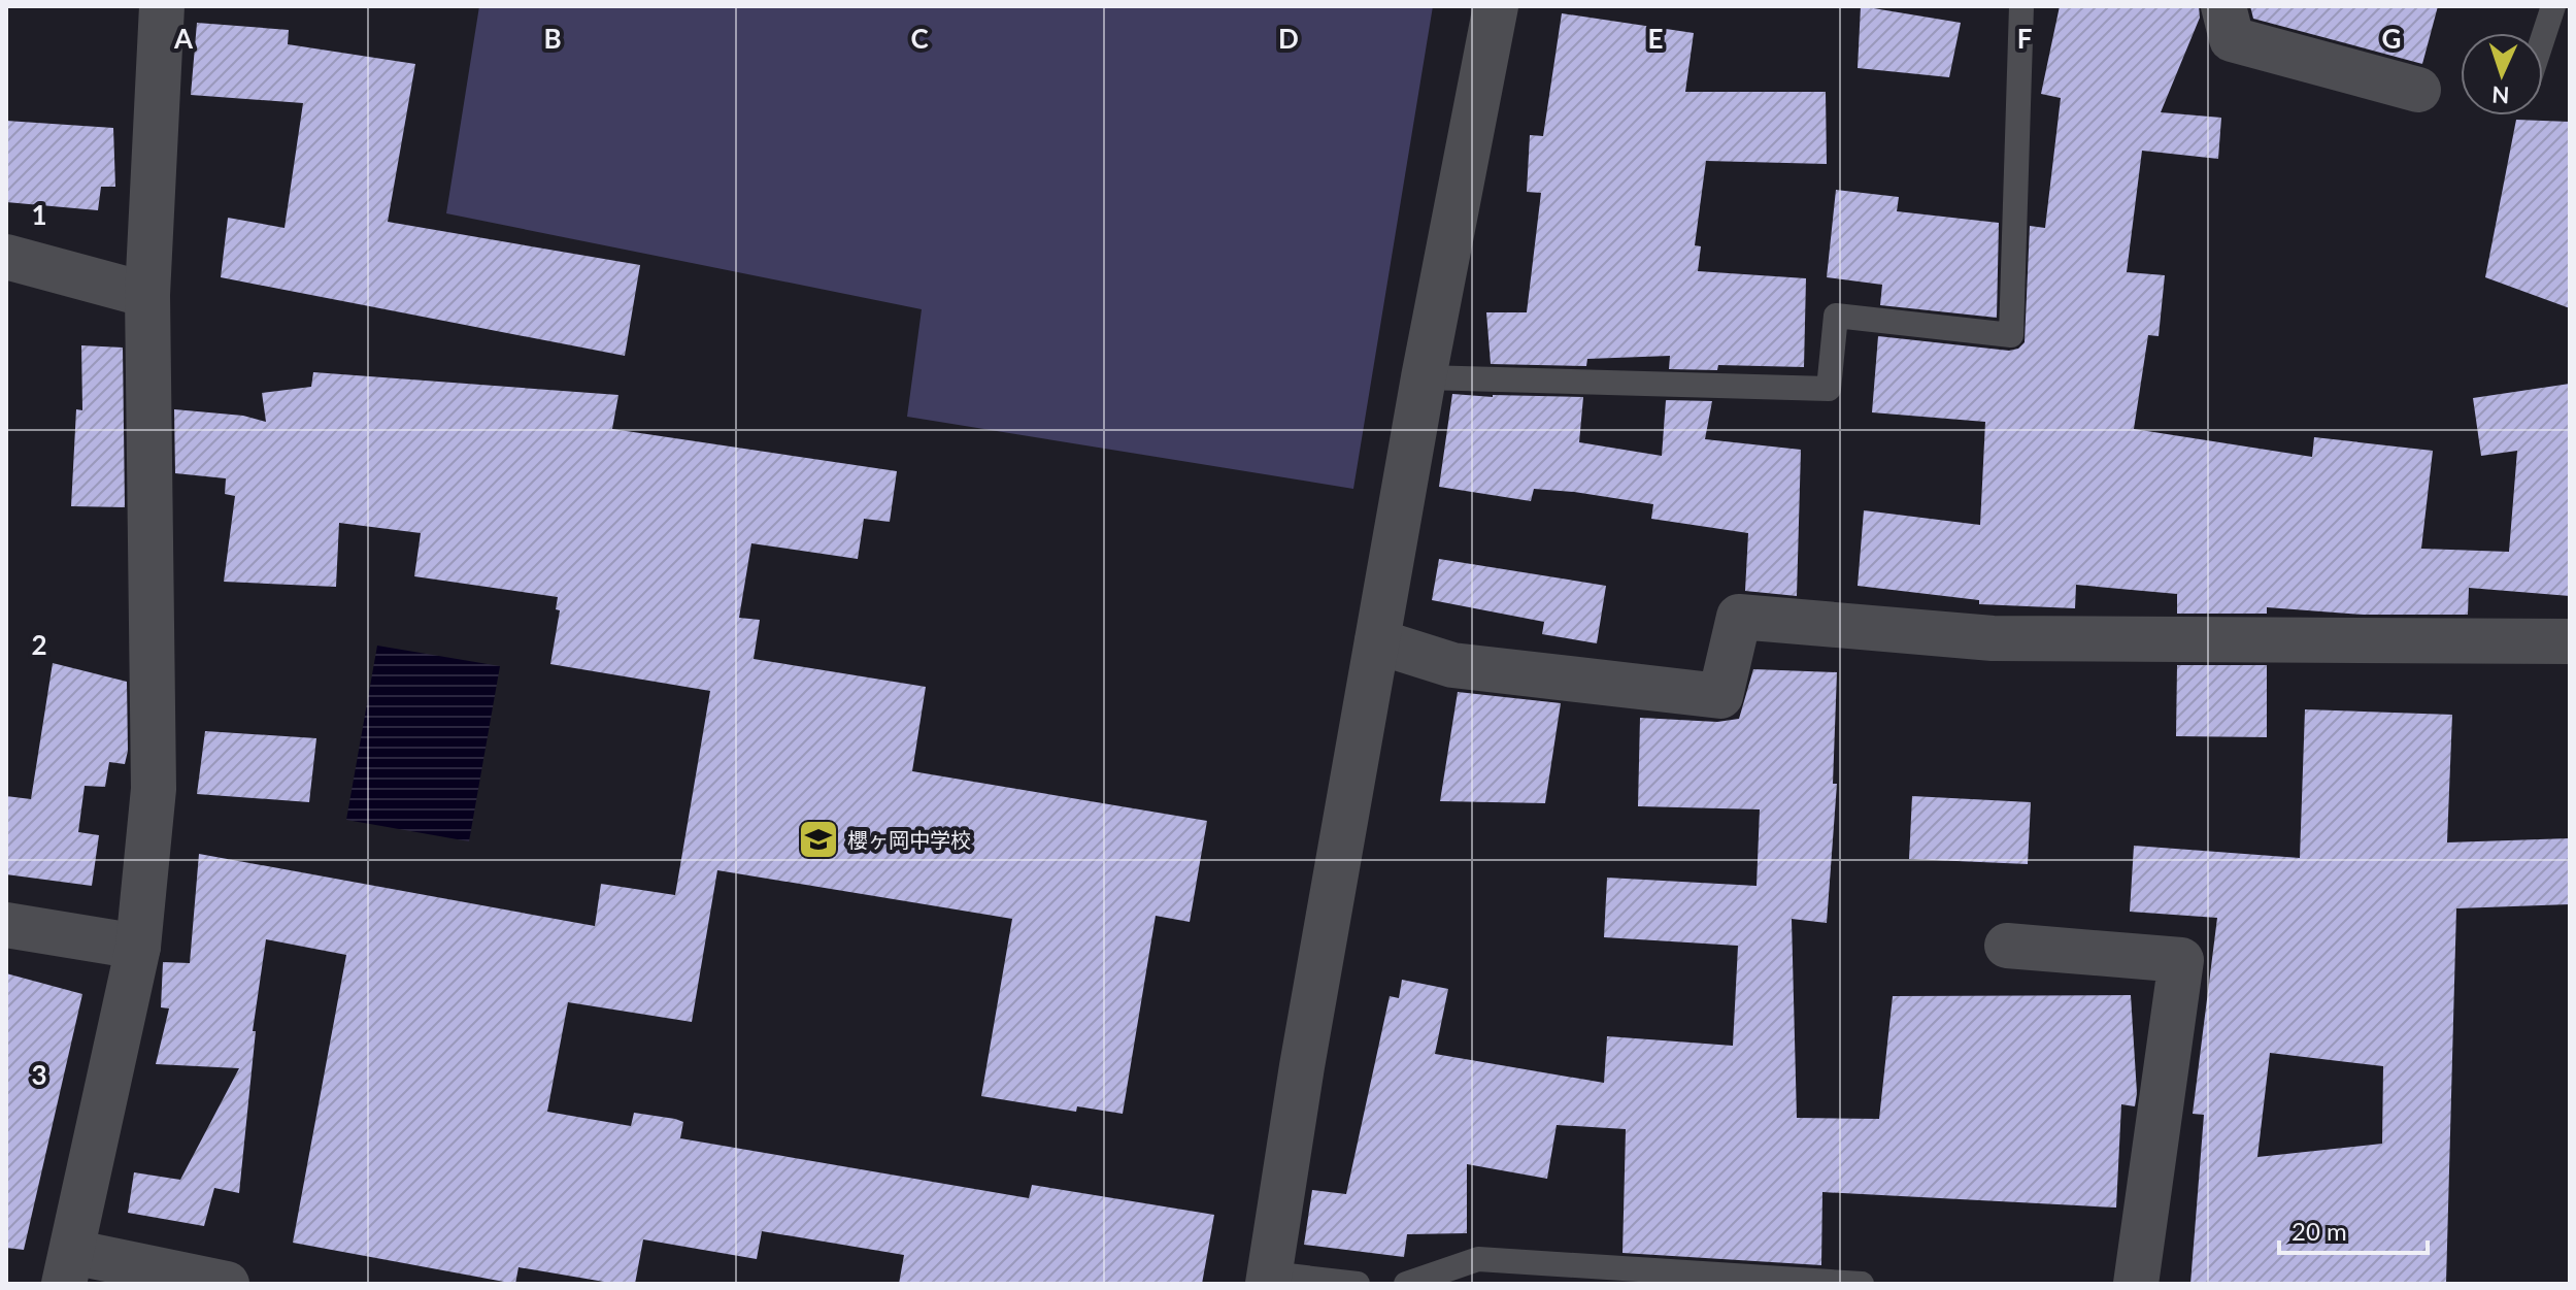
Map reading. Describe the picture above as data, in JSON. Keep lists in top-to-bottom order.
{
  "places": {
    "school or university": ["櫻ヶ岡中学校"]
  },
  "scale_bar": "20 m",
  "north": "bottom",
  "grid": {
    "columns": [
      "A",
      "B",
      "C",
      "D",
      "E",
      "F",
      "G"
    ],
    "rows": ["1", "2", "3"]
  }
}
